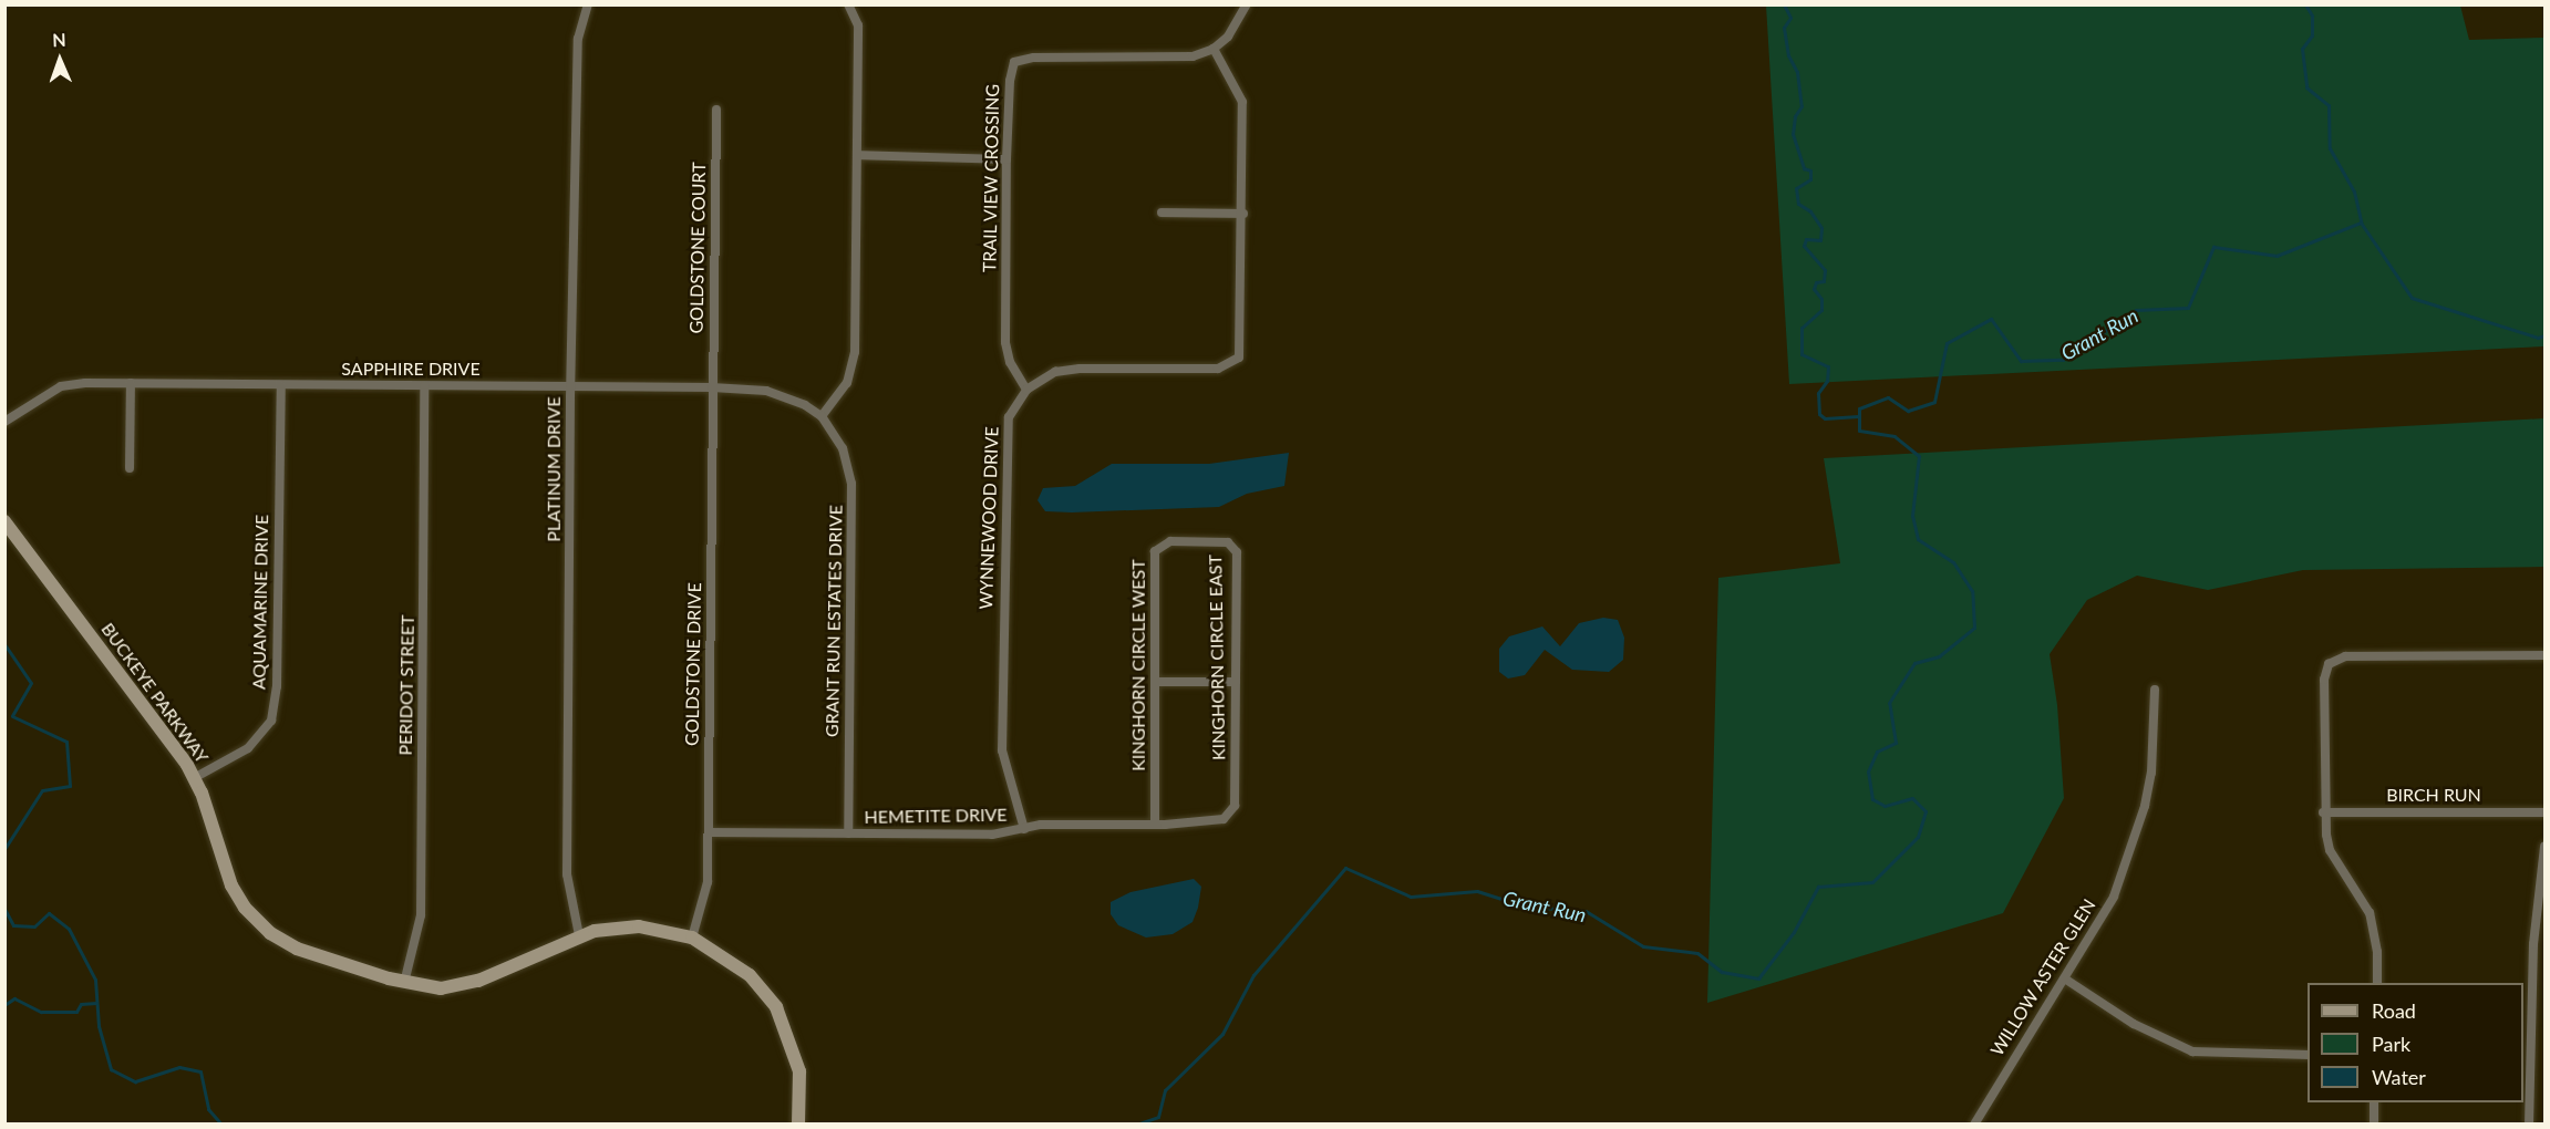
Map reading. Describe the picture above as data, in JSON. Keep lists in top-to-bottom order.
{
  "streets": {
    "street": [
      "TRAIL VIEW CROSSING",
      "GOLDSTONE COURT",
      "SAPPHIRE DRIVE",
      "PLATINUM DRIVE",
      "WYNNEWOOD DRIVE",
      "AQUAMARINE DRIVE",
      "GRANT RUN ESTATES DRIVE",
      "KINGHORN CIRCLE EAST",
      "GOLDSTONE DRIVE",
      "KINGHORN CIRCLE WEST",
      "PERIDOT STREET",
      "BUCKEYE PARKWAY",
      "BIRCH RUN",
      "HEMETITE DRIVE",
      "WILLOW ASTER GLEN"
    ]
  },
  "crossings": [
    ["TRAIL VIEW CROSSING", "WYNNEWOOD DRIVE"],
    ["GOLDSTONE COURT", "SAPPHIRE DRIVE"],
    ["GOLDSTONE COURT", "GOLDSTONE DRIVE"],
    ["SAPPHIRE DRIVE", "PLATINUM DRIVE"],
    ["SAPPHIRE DRIVE", "AQUAMARINE DRIVE"],
    ["SAPPHIRE DRIVE", "GRANT RUN ESTATES DRIVE"],
    ["SAPPHIRE DRIVE", "GOLDSTONE DRIVE"],
    ["SAPPHIRE DRIVE", "PERIDOT STREET"],
    ["PLATINUM DRIVE", "BUCKEYE PARKWAY"],
    ["WYNNEWOOD DRIVE", "HEMETITE DRIVE"],
    ["AQUAMARINE DRIVE", "BUCKEYE PARKWAY"],
    ["GRANT RUN ESTATES DRIVE", "HEMETITE DRIVE"],
    ["KINGHORN CIRCLE EAST", "KINGHORN CIRCLE WEST"],
    ["KINGHORN CIRCLE EAST", "HEMETITE DRIVE"],
    ["GOLDSTONE DRIVE", "BUCKEYE PARKWAY"],
    ["GOLDSTONE DRIVE", "HEMETITE DRIVE"],
    ["KINGHORN CIRCLE WEST", "HEMETITE DRIVE"],
    ["PERIDOT STREET", "BUCKEYE PARKWAY"]
  ],
  "water": ["Grant Run"],
  "legend": ["Road", "Park", "Water"],
  "north": "top"
}
